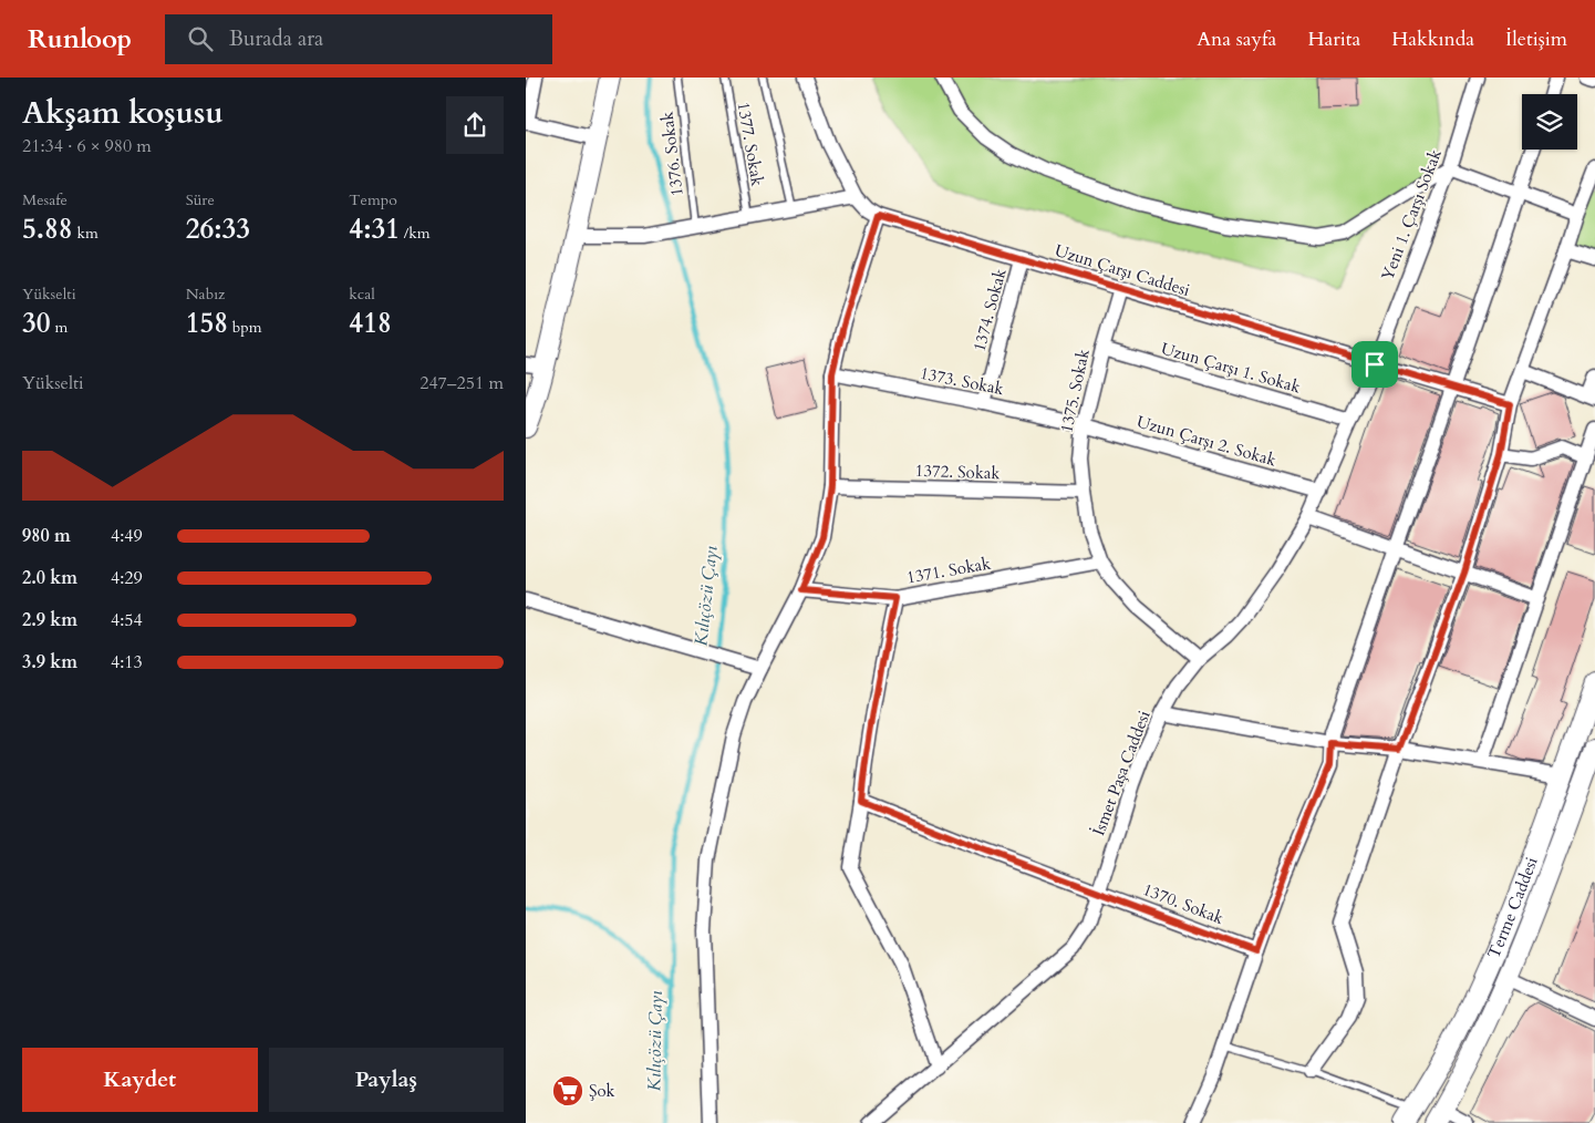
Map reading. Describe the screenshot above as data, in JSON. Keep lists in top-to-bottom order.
{
  "streets": {
    "main road": ["Terme Caddesi"],
    "street": [
      "Yeni 1. Çarşı Sokak",
      "Uzun Çarşı Caddesi",
      "1374. Sokak",
      "Uzun Çarşı 1. Sokak",
      "1373. Sokak",
      "1375. Sokak",
      "Uzun Çarşı 2. Sokak",
      "1372. Sokak",
      "1371. Sokak",
      "İsmet Paşa Caddesi",
      "1370. Sokak"
    ],
    "lane": ["1377. Sokak", "1376. Sokak"]
  },
  "crossings": [
    ["Yeni 1. Çarşı Sokak", "Uzun Çarşı Caddesi"],
    ["Yeni 1. Çarşı Sokak", "İsmet Paşa Caddesi"],
    ["Uzun Çarşı Caddesi", "1374. Sokak"],
    ["Uzun Çarşı Caddesi", "1375. Sokak"],
    ["Uzun Çarşı Caddesi", "İsmet Paşa Caddesi"],
    ["1374. Sokak", "1373. Sokak"],
    ["Uzun Çarşı 1. Sokak", "1375. Sokak"],
    ["Uzun Çarşı 1. Sokak", "İsmet Paşa Caddesi"],
    ["1373. Sokak", "1375. Sokak"],
    ["1373. Sokak", "Uzun Çarşı 2. Sokak"],
    ["1375. Sokak", "Uzun Çarşı 2. Sokak"],
    ["1375. Sokak", "1372. Sokak"],
    ["1375. Sokak", "1371. Sokak"],
    ["1375. Sokak", "İsmet Paşa Caddesi"],
    ["Uzun Çarşı 2. Sokak", "İsmet Paşa Caddesi"],
    ["İsmet Paşa Caddesi", "1370. Sokak"]
  ],
  "water": ["Kılıçözü Çayı"],
  "places": {
    "supermarket": ["Şok"]
  },
  "page": {
    "header": "Runloop",
    "search": "Burada ara",
    "nav": [
      "Ana sayfa",
      "Harita",
      "Hakkında",
      "İletişim"
    ],
    "heading": ["Akşam koşusu", "21:34 · 6 × 980 m"],
    "stats": [
      ["Mesafe", "5.88 km"],
      ["Süre", "26:33"],
      ["Tempo", "4:31 /km"],
      ["Yükselti", "30 m"],
      ["Nabız", "158 bpm"],
      ["kcal", "418"]
    ],
    "chart": ["Yükselti", "247–251 m"],
    "list": [
      {
        "name": "980 m",
        "note": "4:49"
      },
      {
        "name": "2.0 km",
        "note": "4:29"
      },
      {
        "name": "2.9 km",
        "note": "4:54"
      },
      {
        "name": "3.9 km",
        "note": "4:13"
      }
    ],
    "buttons": ["Kaydet", "Paylaş"]
  }
}
